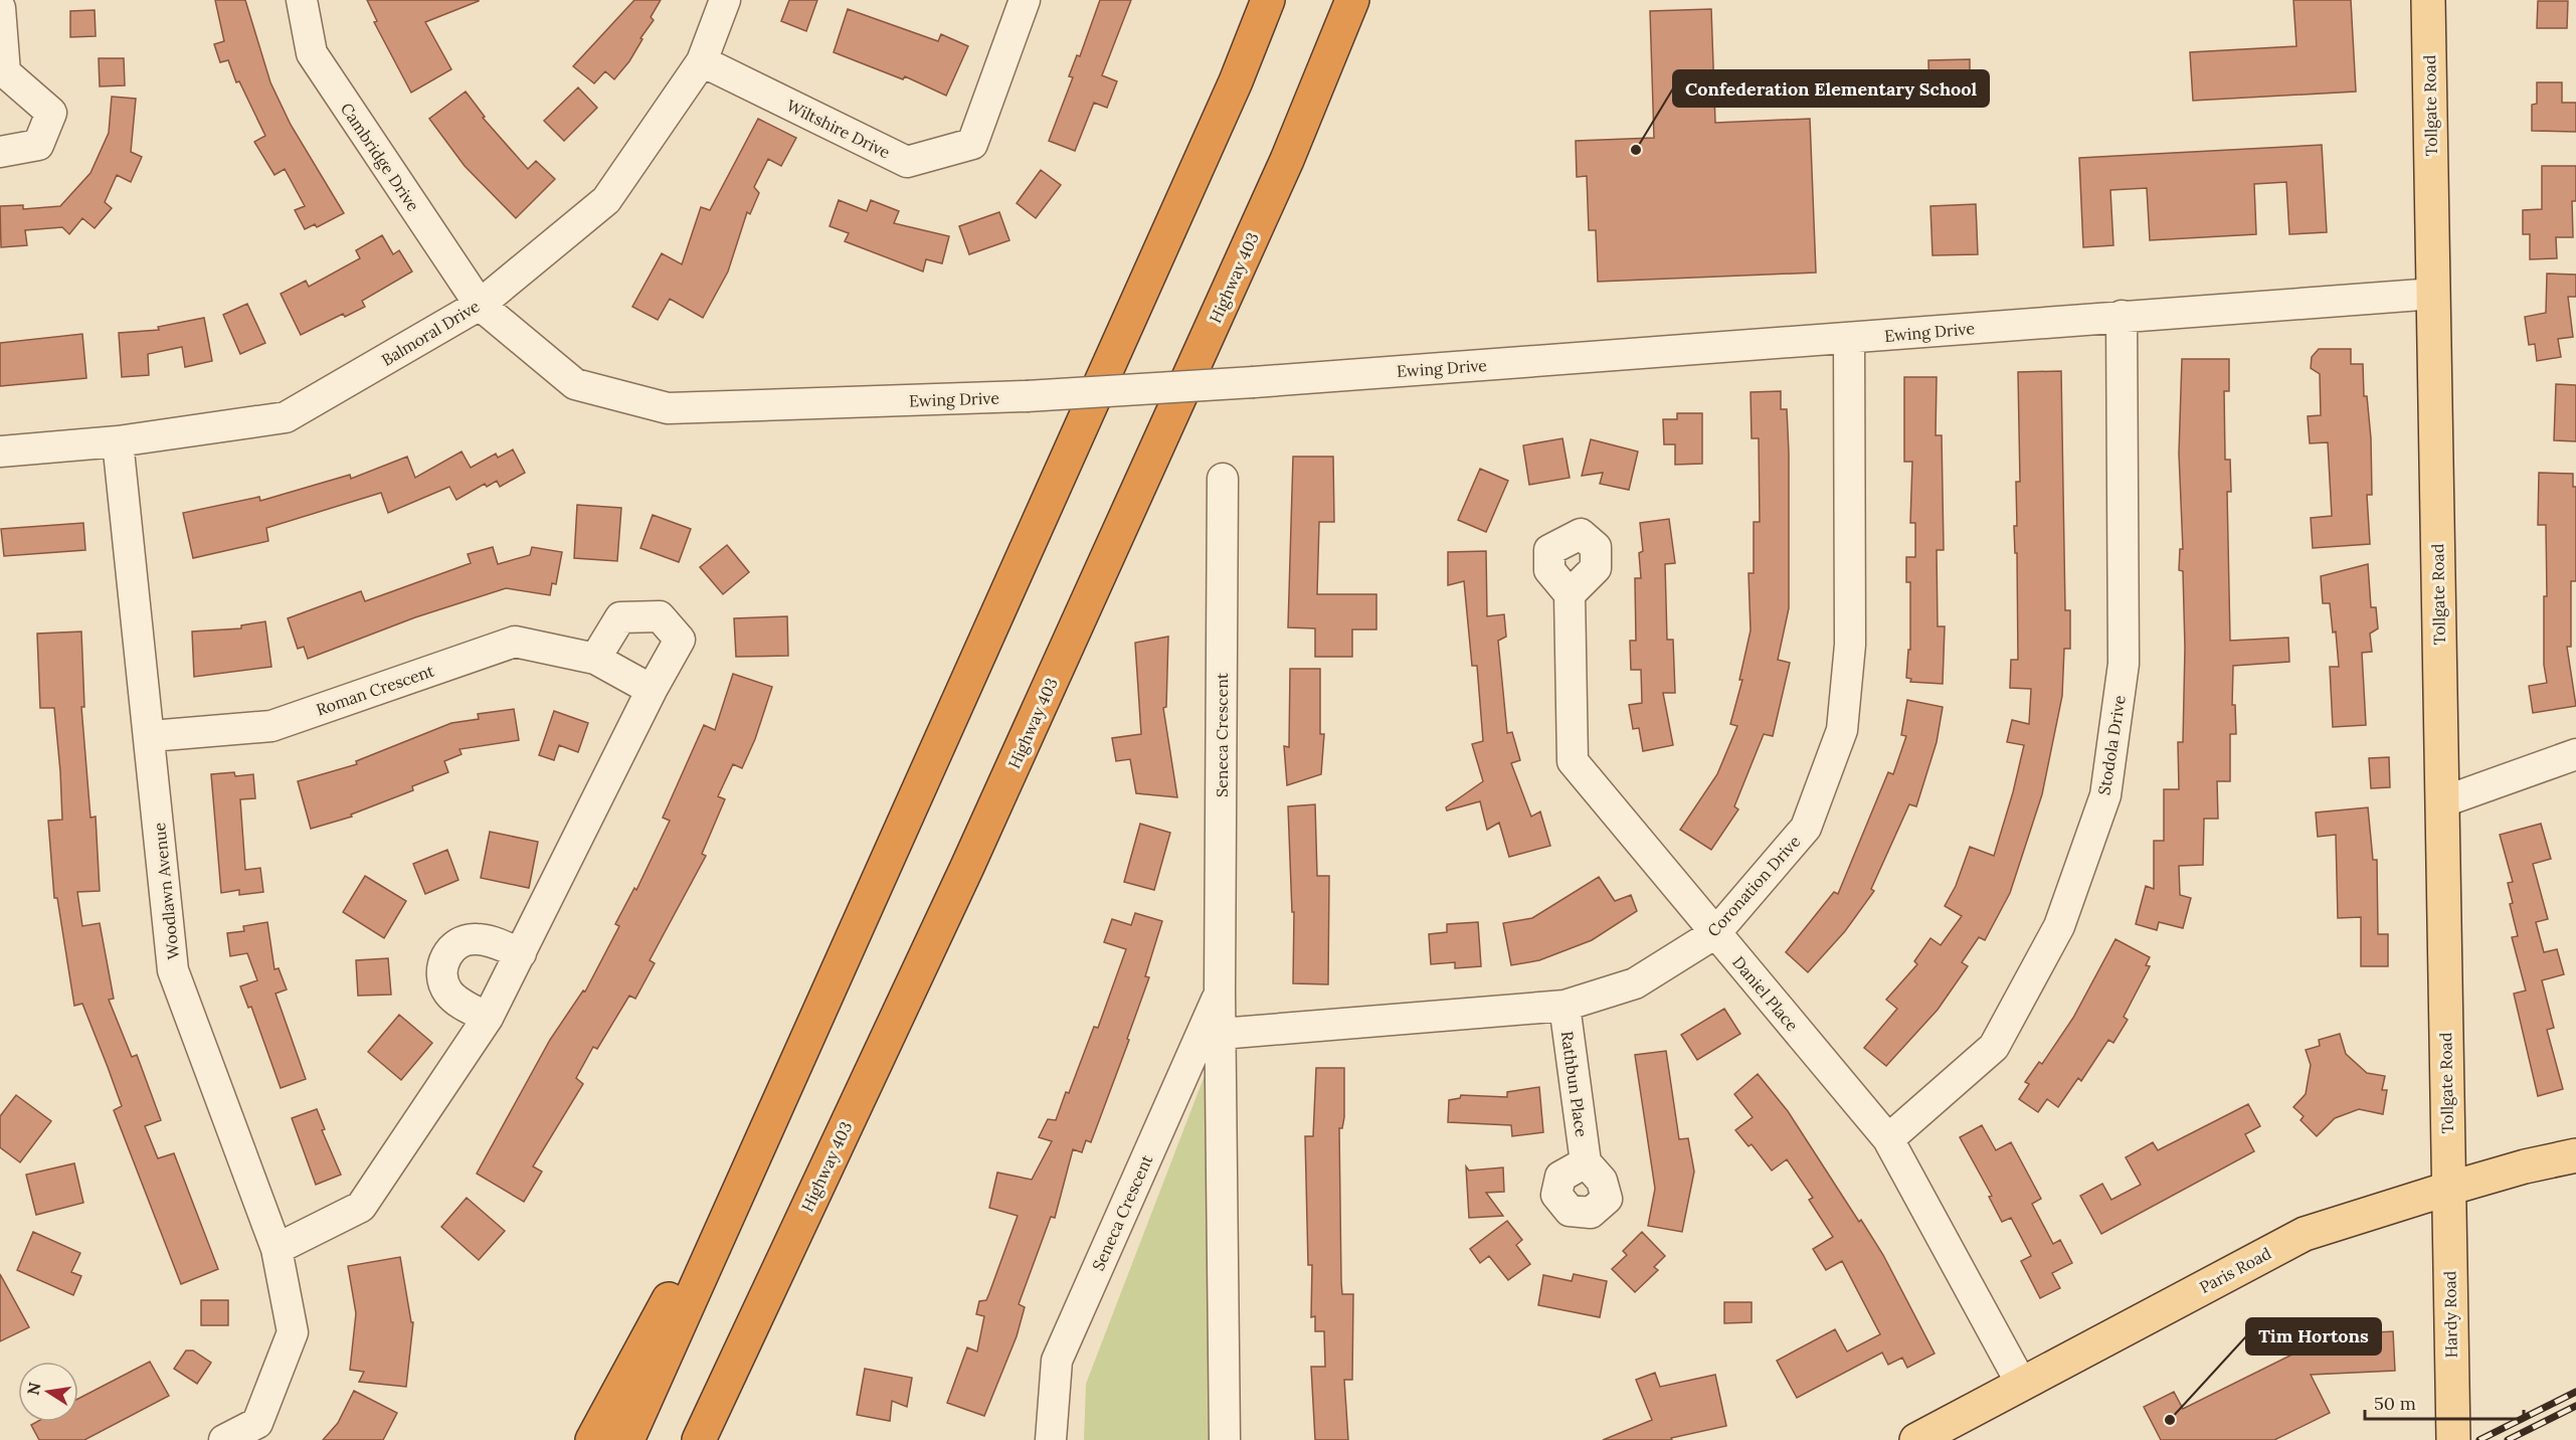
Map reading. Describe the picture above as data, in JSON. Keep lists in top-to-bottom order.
{
  "streets": {
    "highway": ["Highway 403"],
    "main road": ["Tollgate Road", "Paris Road", "Hardy Road"],
    "street": [
      "Wiltshire Drive",
      "Cambridge Drive",
      "Ewing Drive",
      "Balmoral Drive",
      "Roman Crescent",
      "Seneca Crescent",
      "Stodola Drive",
      "Coronation Drive",
      "Woodlawn Avenue",
      "Daniel Place",
      "Rathbun Place"
    ]
  },
  "crossings": [
    ["Tollgate Road", "Ewing Drive"],
    ["Tollgate Road", "Paris Road"],
    ["Tollgate Road", "Hardy Road"],
    ["Wiltshire Drive", "Balmoral Drive"],
    ["Cambridge Drive", "Ewing Drive"],
    ["Cambridge Drive", "Balmoral Drive"],
    ["Ewing Drive", "Balmoral Drive"],
    ["Ewing Drive", "Stodola Drive"],
    ["Ewing Drive", "Coronation Drive"],
    ["Balmoral Drive", "Woodlawn Avenue"],
    ["Roman Crescent", "Woodlawn Avenue"],
    ["Seneca Crescent", "Coronation Drive"],
    ["Stodola Drive", "Daniel Place"],
    ["Coronation Drive", "Daniel Place"],
    ["Coronation Drive", "Rathbun Place"],
    ["Daniel Place", "Paris Road"],
    ["Paris Road", "Hardy Road"]
  ],
  "places": ["Confederation Elementary School", "Tim Hortons"],
  "scale_bar": "50 m",
  "north": "left"
}
